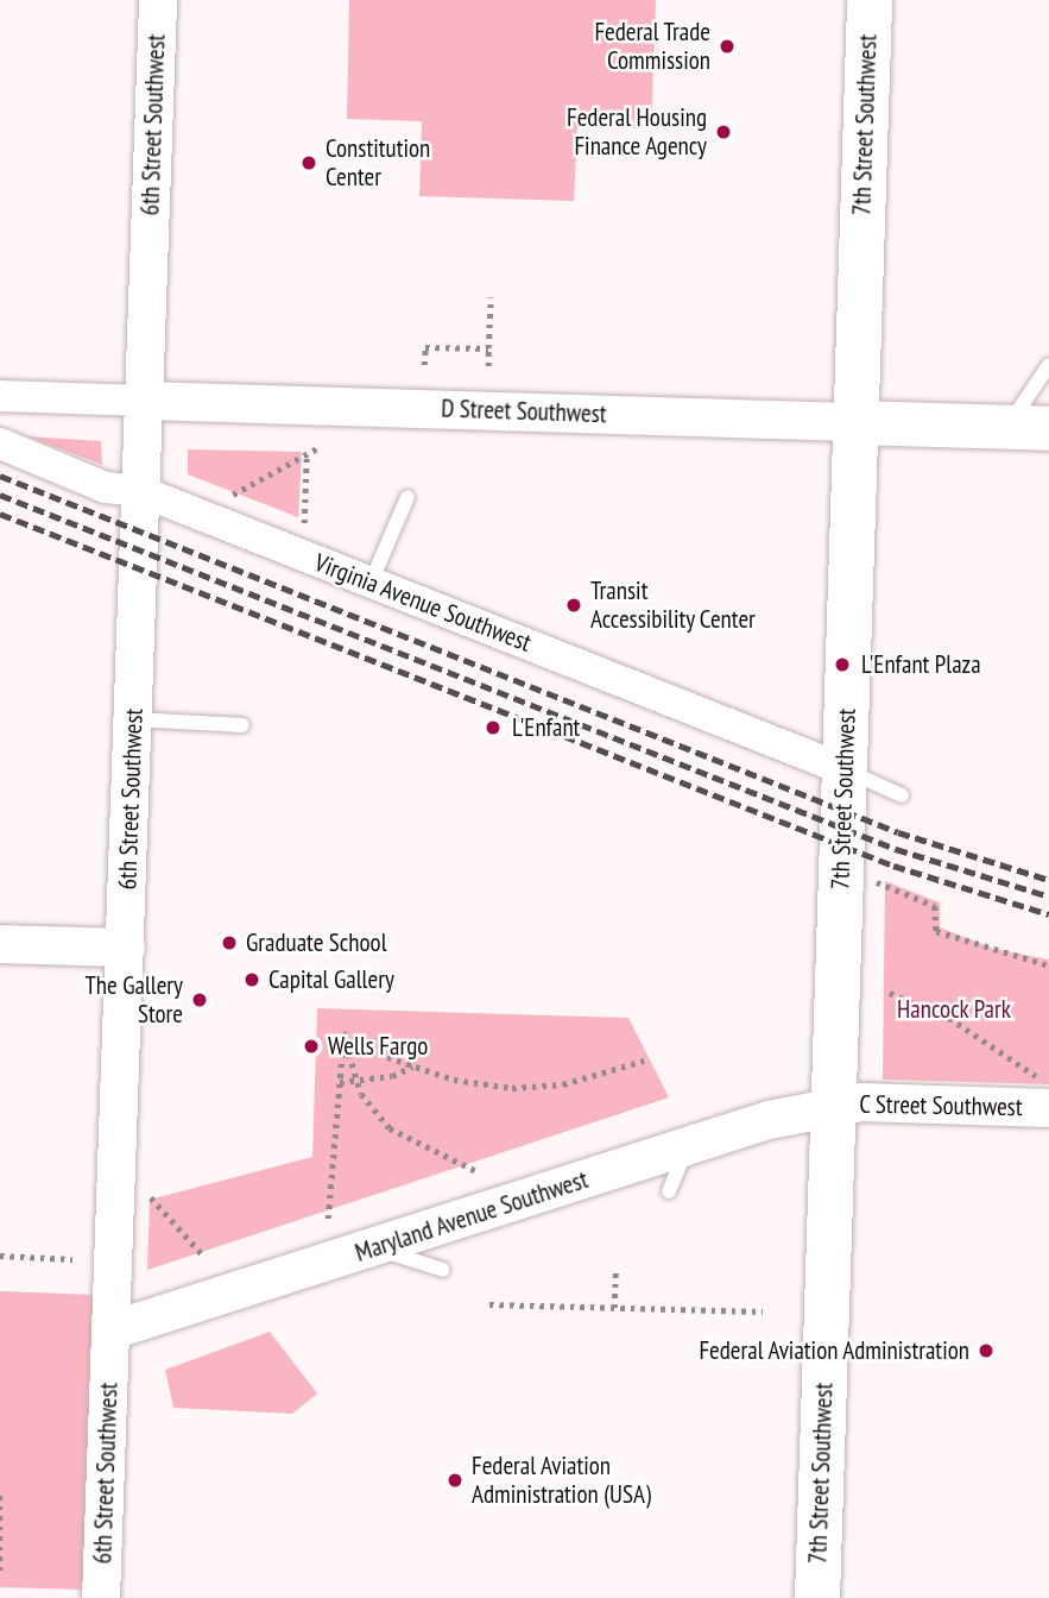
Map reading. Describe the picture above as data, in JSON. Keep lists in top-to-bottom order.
{
  "streets": {
    "main road": ["7th Street Southwest", "D Street Southwest"],
    "street": [
      "6th Street Southwest",
      "Virginia Avenue Southwest",
      "C Street Southwest",
      "Maryland Avenue Southwest"
    ]
  },
  "crossings": [
    ["6th Street Southwest", "D Street Southwest"],
    ["6th Street Southwest", "Virginia Avenue Southwest"],
    ["6th Street Southwest", "Maryland Avenue Southwest"],
    ["7th Street Southwest", "D Street Southwest"],
    ["7th Street Southwest", "Virginia Avenue Southwest"],
    ["7th Street Southwest", "C Street Southwest"],
    ["7th Street Southwest", "Maryland Avenue Southwest"],
    ["C Street Southwest", "Maryland Avenue Southwest"]
  ],
  "parks": ["Hancock Park"],
  "places": [
    "Federal Trade Commission",
    "Federal Housing Finance Agency",
    "Constitution Center",
    "Transit Accessibility Center",
    "L'Enfant Plaza",
    "L'Enfant",
    "Graduate School",
    "Capital Gallery",
    "The Gallery Store",
    "Wells Fargo",
    "Federal Aviation Administration",
    "Federal Aviation Administration (USA)"
  ]
}
